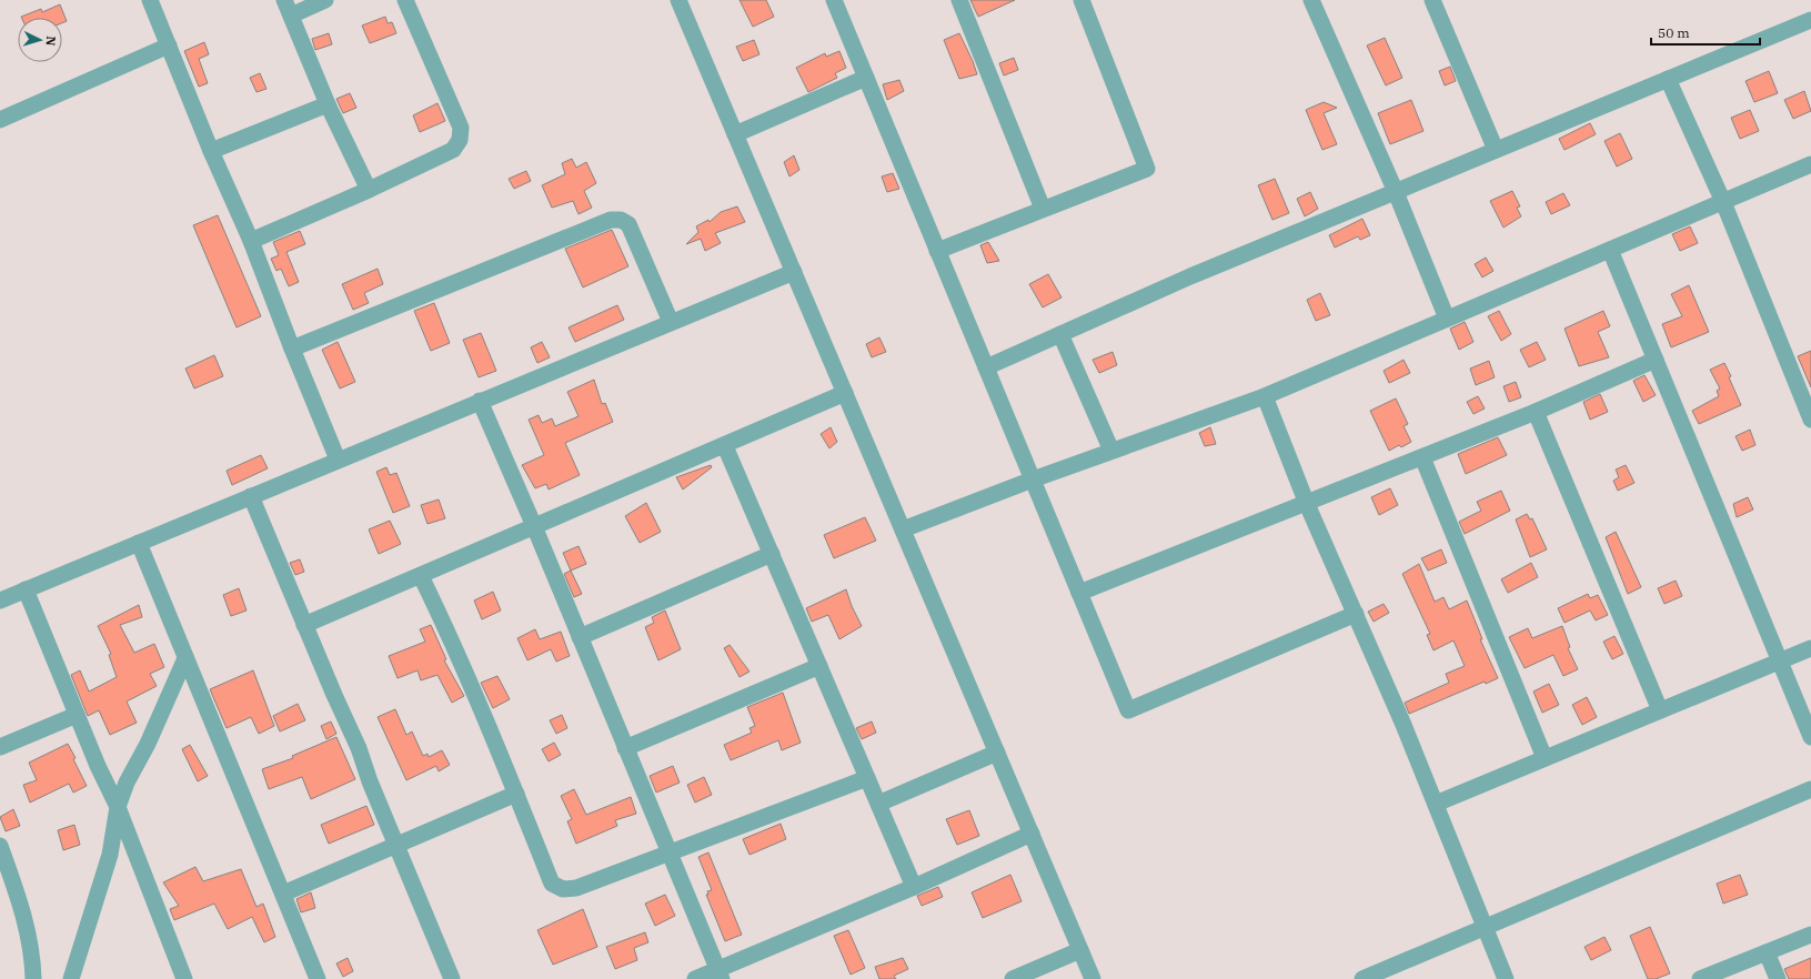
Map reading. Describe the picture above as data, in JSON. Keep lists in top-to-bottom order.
{
  "scale_bar": "50 m",
  "north": "right"
}
